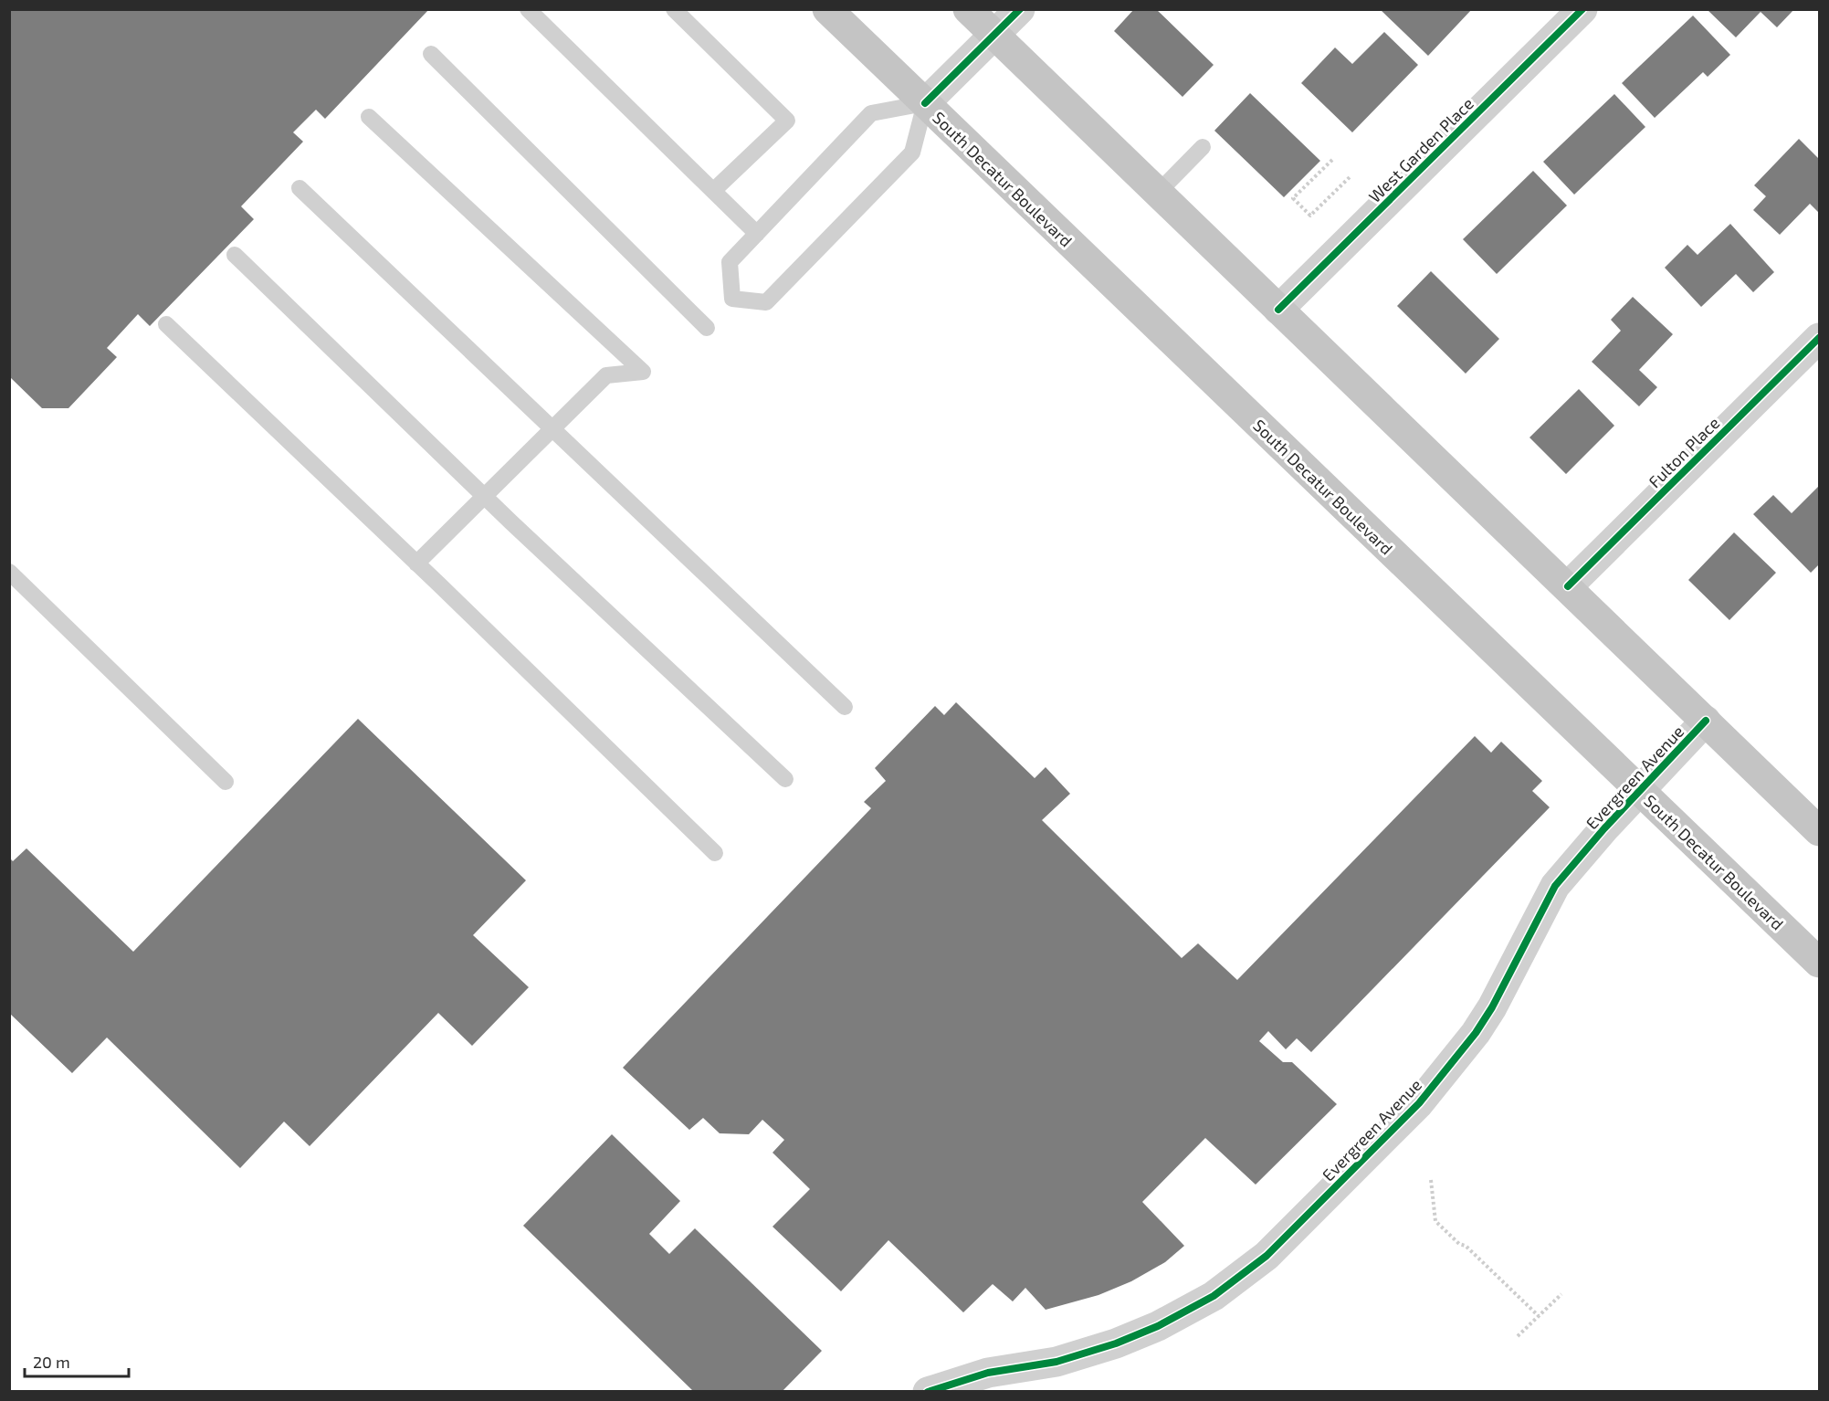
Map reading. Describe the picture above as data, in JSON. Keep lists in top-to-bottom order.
{
  "streets": {
    "main road": ["South Decatur Boulevard"],
    "street": ["West Garden Place", "Fulton Place", "Evergreen Avenue"]
  },
  "crossings": [
    ["South Decatur Boulevard", "Evergreen Avenue"]
  ],
  "scale_bar": "20 m"
}
